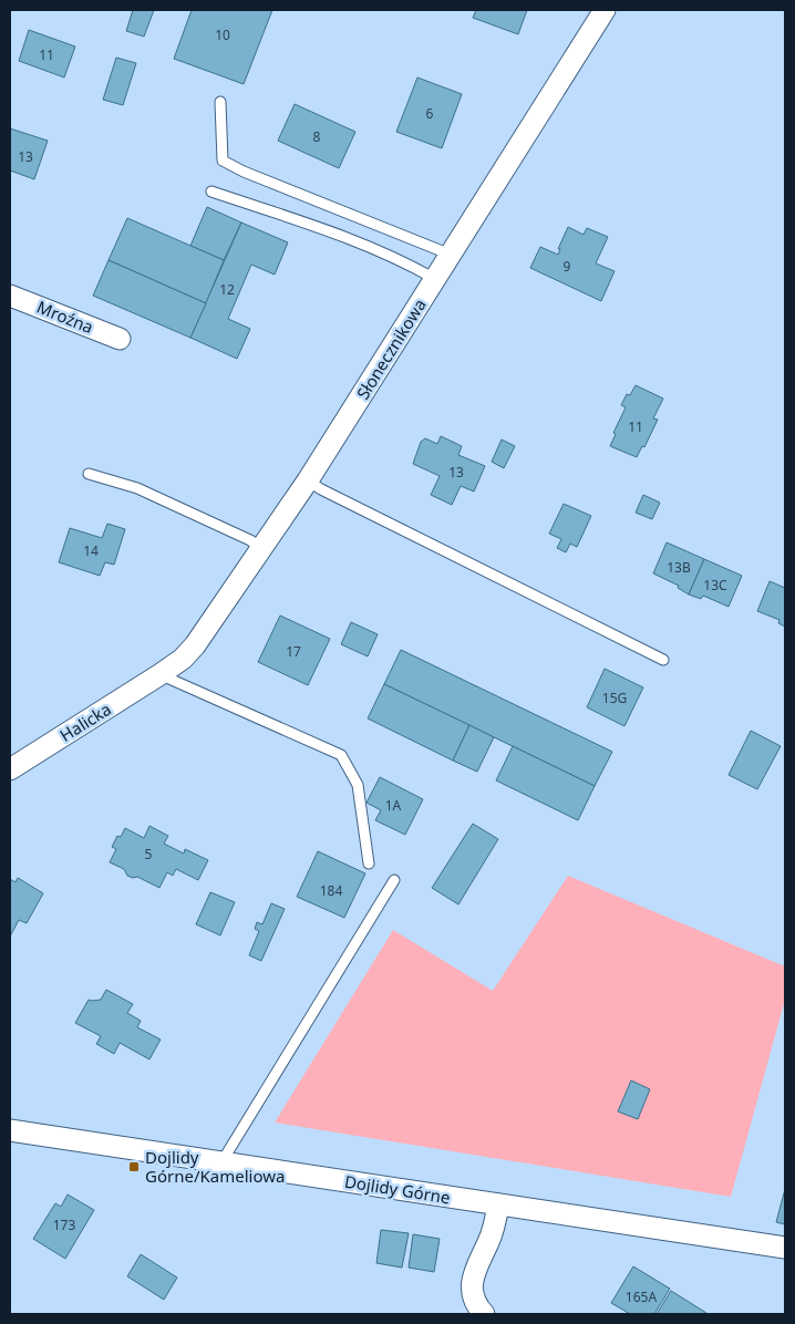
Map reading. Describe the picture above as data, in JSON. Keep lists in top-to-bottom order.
{
  "streets": {
    "street": [
      "Mroźna",
      "Słonecznikowa",
      "Halicka",
      "Dojlidy Górne"
    ]
  },
  "crossings": [
    ["Słonecznikowa", "Halicka"]
  ],
  "places": {
    "transit": ["Dojlidy Górne/Kameliowa"]
  },
  "house_numbers": [
    "10",
    "11",
    "6",
    "8",
    "13",
    "9",
    "12",
    "11",
    "13",
    "14",
    "13B",
    "13C",
    "17",
    "15G",
    "1A",
    "5",
    "184",
    "173",
    "165A"
  ]
}
